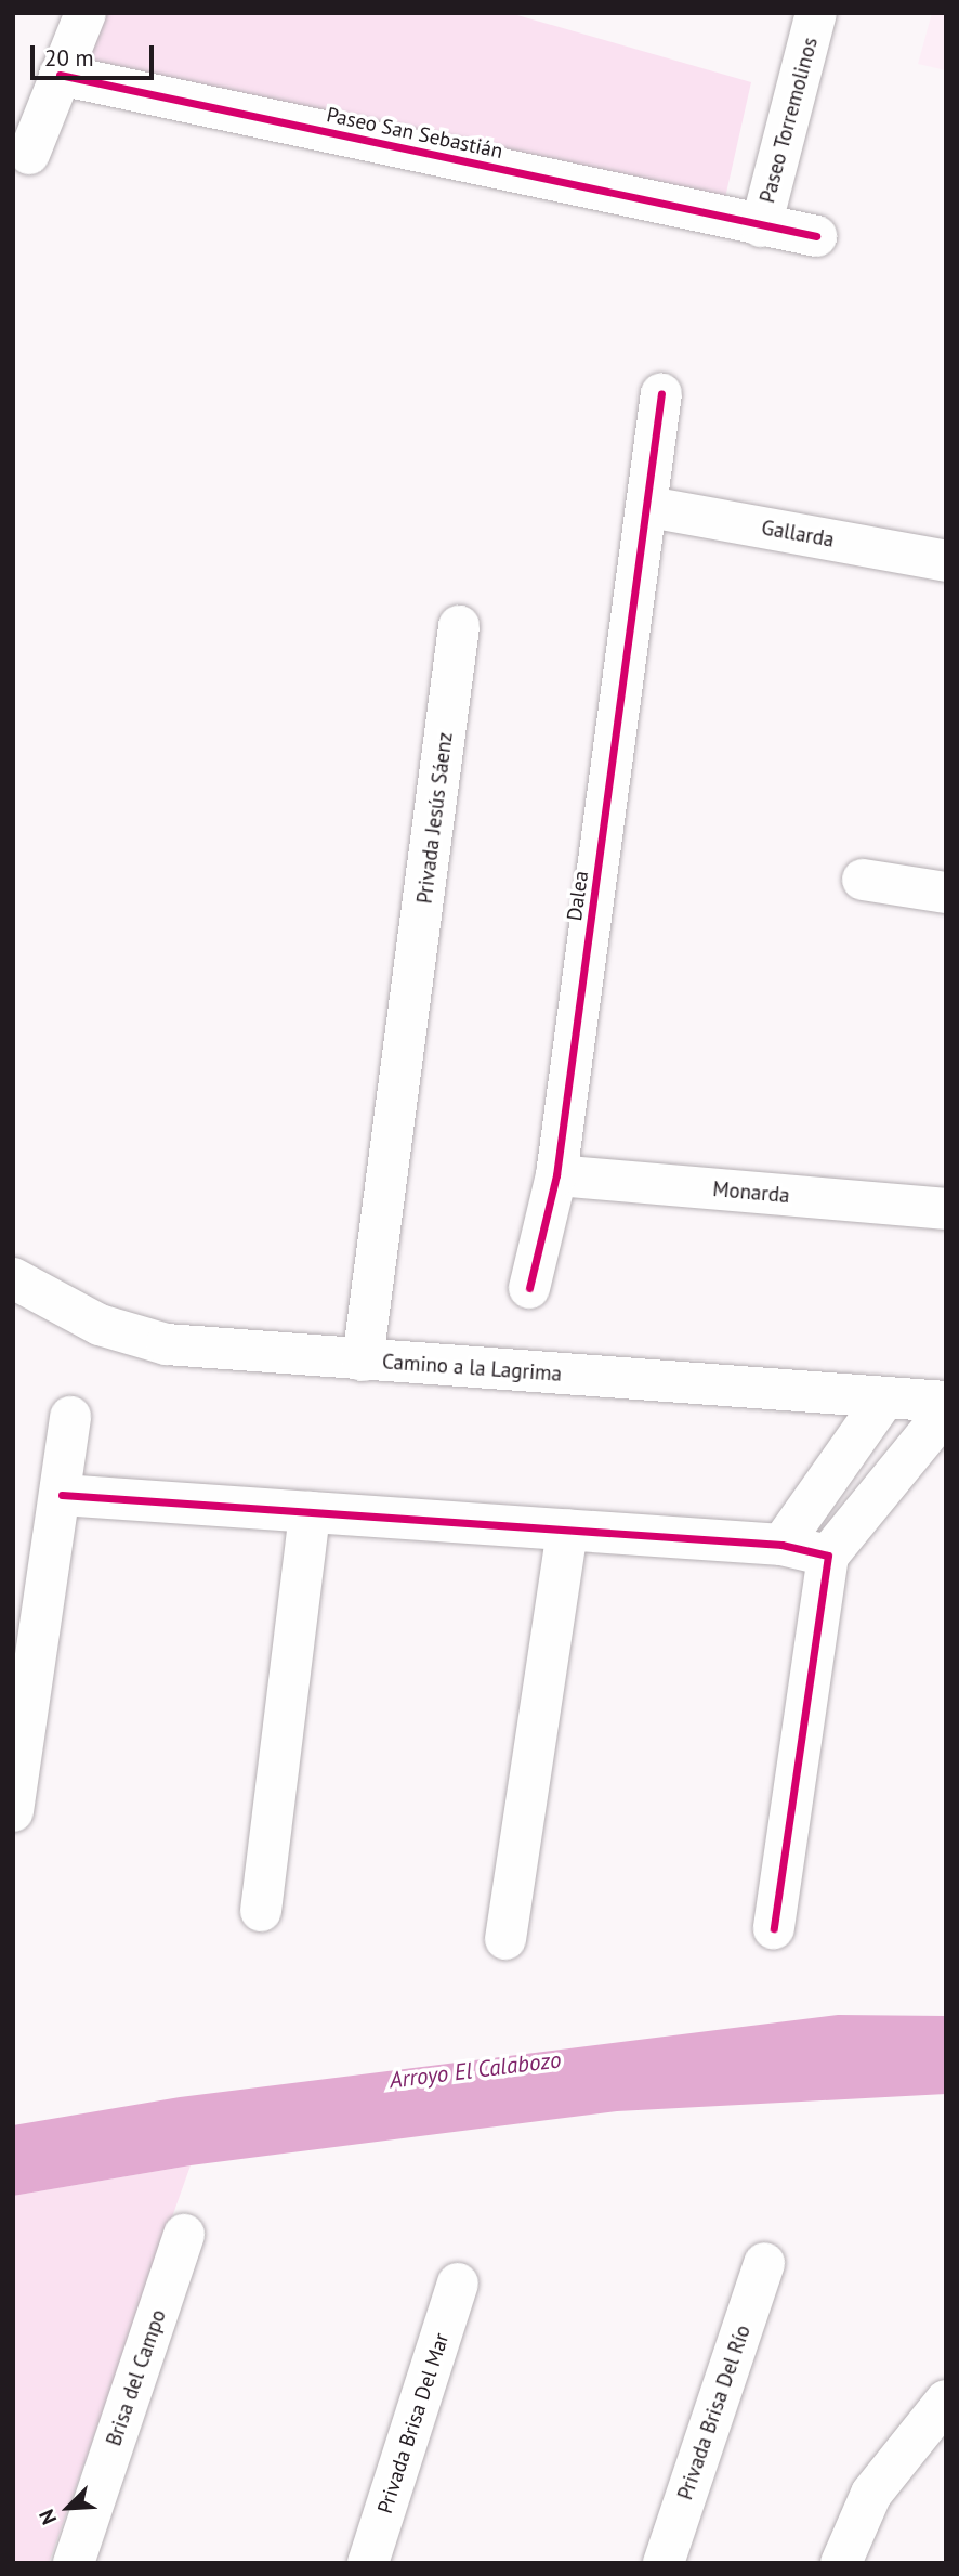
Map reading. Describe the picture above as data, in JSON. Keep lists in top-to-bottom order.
{
  "streets": {
    "street": [
      "Paseo Torremolinos",
      "Paseo San Sebastián",
      "Gallarda",
      "Privada Jesús Sáenz",
      "Dalea",
      "Monarda",
      "Camino a la Lagrima",
      "Brisa del Campo",
      "Privada Brisa Del Río",
      "Privada Brisa Del Mar"
    ]
  },
  "crossings": [
    ["Paseo Torremolinos", "Paseo San Sebastián"],
    ["Gallarda", "Dalea"],
    ["Privada Jesús Sáenz", "Camino a la Lagrima"],
    ["Dalea", "Monarda"]
  ],
  "water": ["Arroyo El Calabozo"],
  "scale_bar": "20 m",
  "north": "bottom left"
}
